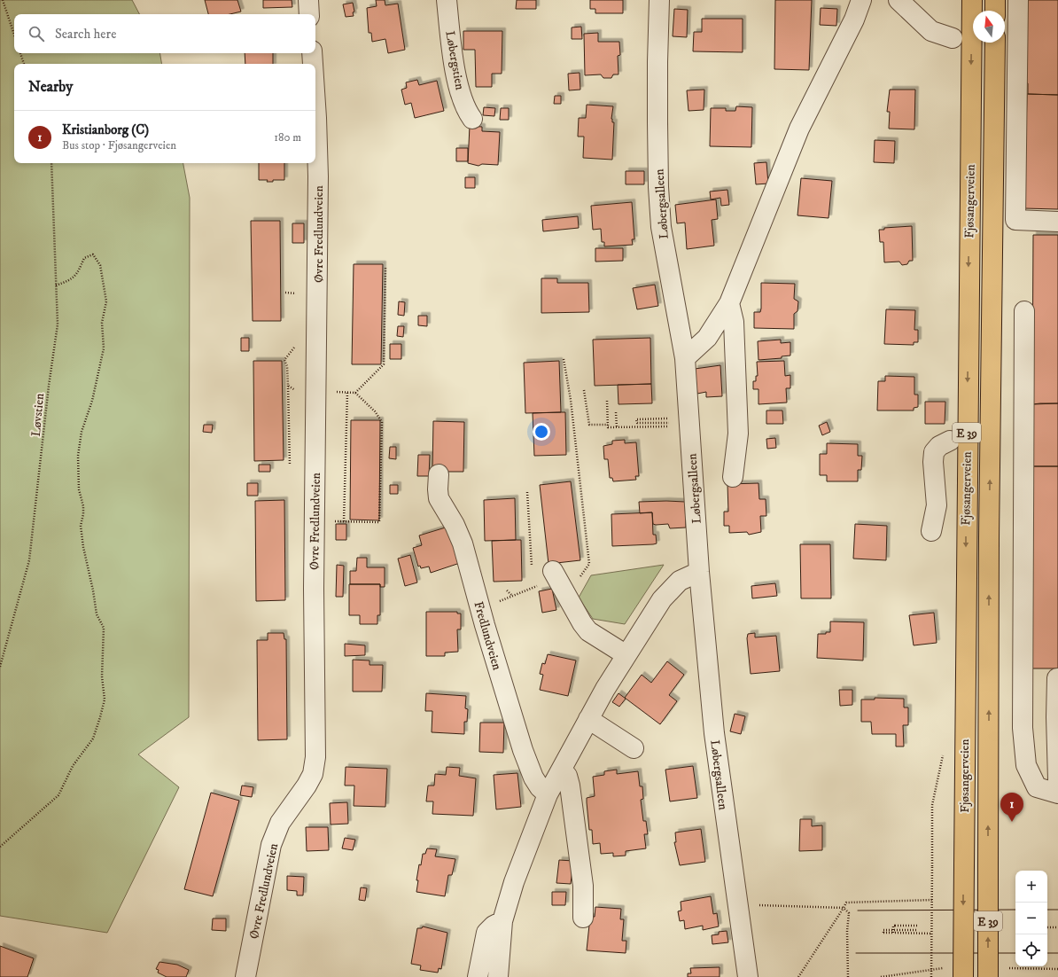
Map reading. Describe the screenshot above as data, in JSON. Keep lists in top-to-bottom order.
{
  "streets": {
    "highway": ["Fjøsangerveien", "E 39"],
    "street": [
      "Løbergstien",
      "Løbergsalleen",
      "Øvre Fredlundveien",
      "Fredlundveien"
    ],
    "path": ["Løvstien"]
  },
  "north": "top",
  "page": {
    "search": "Search here",
    "heading": "Nearby",
    "list": [
      {
        "mark": "1",
        "name": "Kristianborg (C)",
        "note": "Bus stop · Fjøsangerveien",
        "value": "180 m"
      }
    ],
    "pins": "1",
    "map_buttons": ["+", "−"]
  }
}
